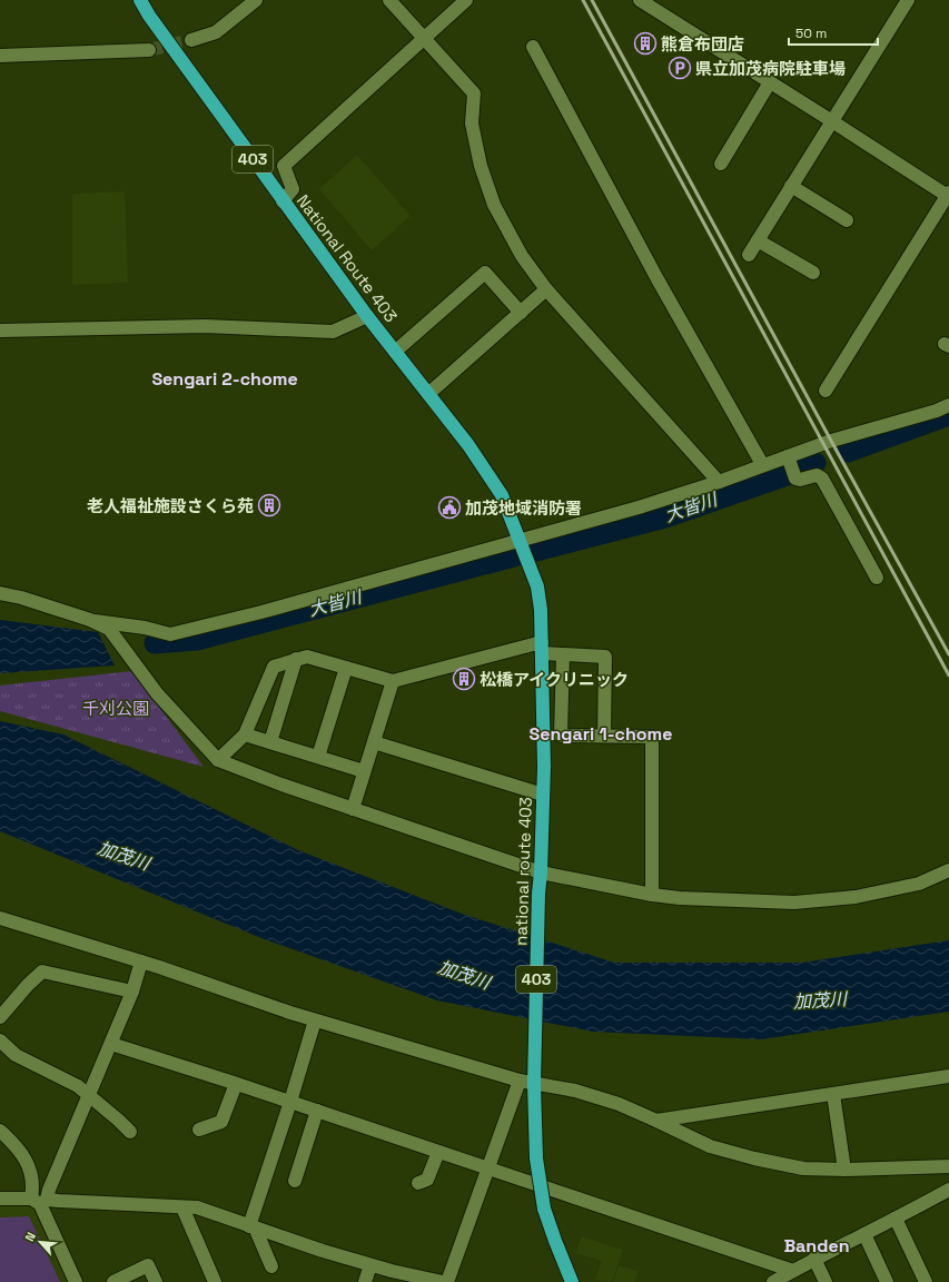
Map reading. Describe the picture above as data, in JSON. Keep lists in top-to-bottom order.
{
  "streets": {
    "highway": ["403", "National Route 403", "national route 403"]
  },
  "crossings": [
    ["National Route 403", "national route 403"]
  ],
  "districts": ["Sengari 2-chome", "Sengari 1-chome", "Banden"],
  "water": ["大皆川", "加茂川"],
  "parks": ["千刈公園"],
  "places": {
    "building": ["熊倉布団店", "老人福祉施設さくら苑", "松橋アイクリニック"],
    "parking": ["県立加茂病院駐車場"],
    "public building": ["加茂地域消防署"]
  },
  "scale_bar": "50 m",
  "north": "top left"
}
